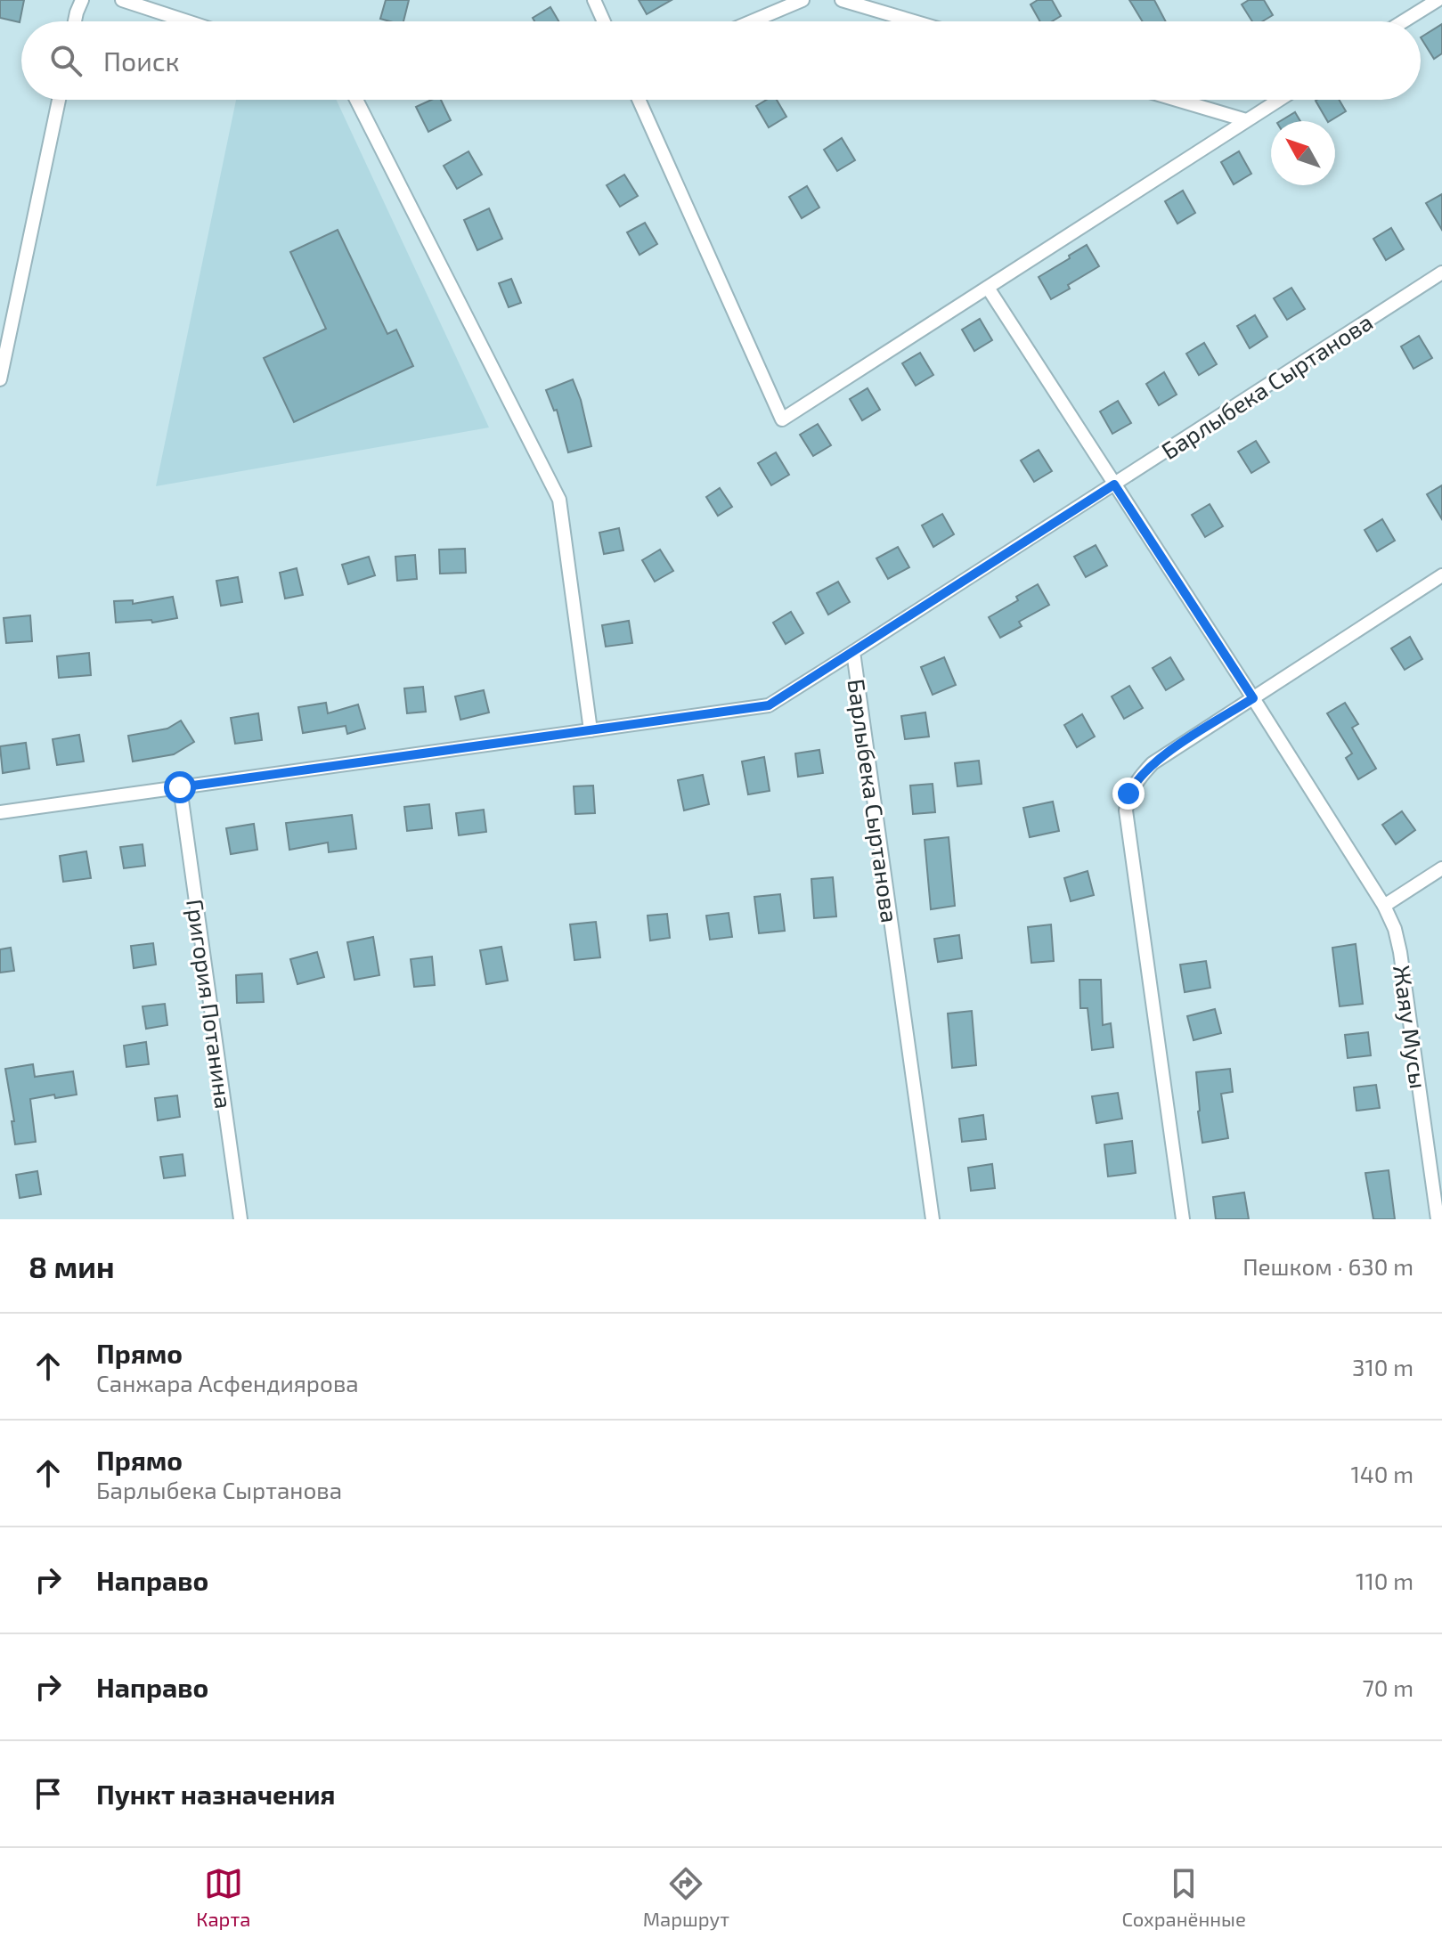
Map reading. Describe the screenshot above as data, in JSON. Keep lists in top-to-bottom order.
{
  "streets": {
    "street": ["Барлыбека Сыртанова", "Григория Потанина", "Жаяу Мусы"]
  },
  "crossings": [
    ["Барлыбека Сыртанова", "Жаяу Мусы"]
  ],
  "north": "top left",
  "page": {
    "search": "Поиск",
    "heading": ["8 мин", "Пешком · 630 m"],
    "list": [
      ["Прямо", "Санжара Асфендиярова", "310 m"],
      ["Прямо", "Барлыбека Сыртанова", "140 m"],
      ["Направо", "110 m"],
      ["Направо", "70 m"],
      "Пункт назначения"
    ],
    "nav": ["Карта", "Маршрут", "Сохранённые"]
  }
}
